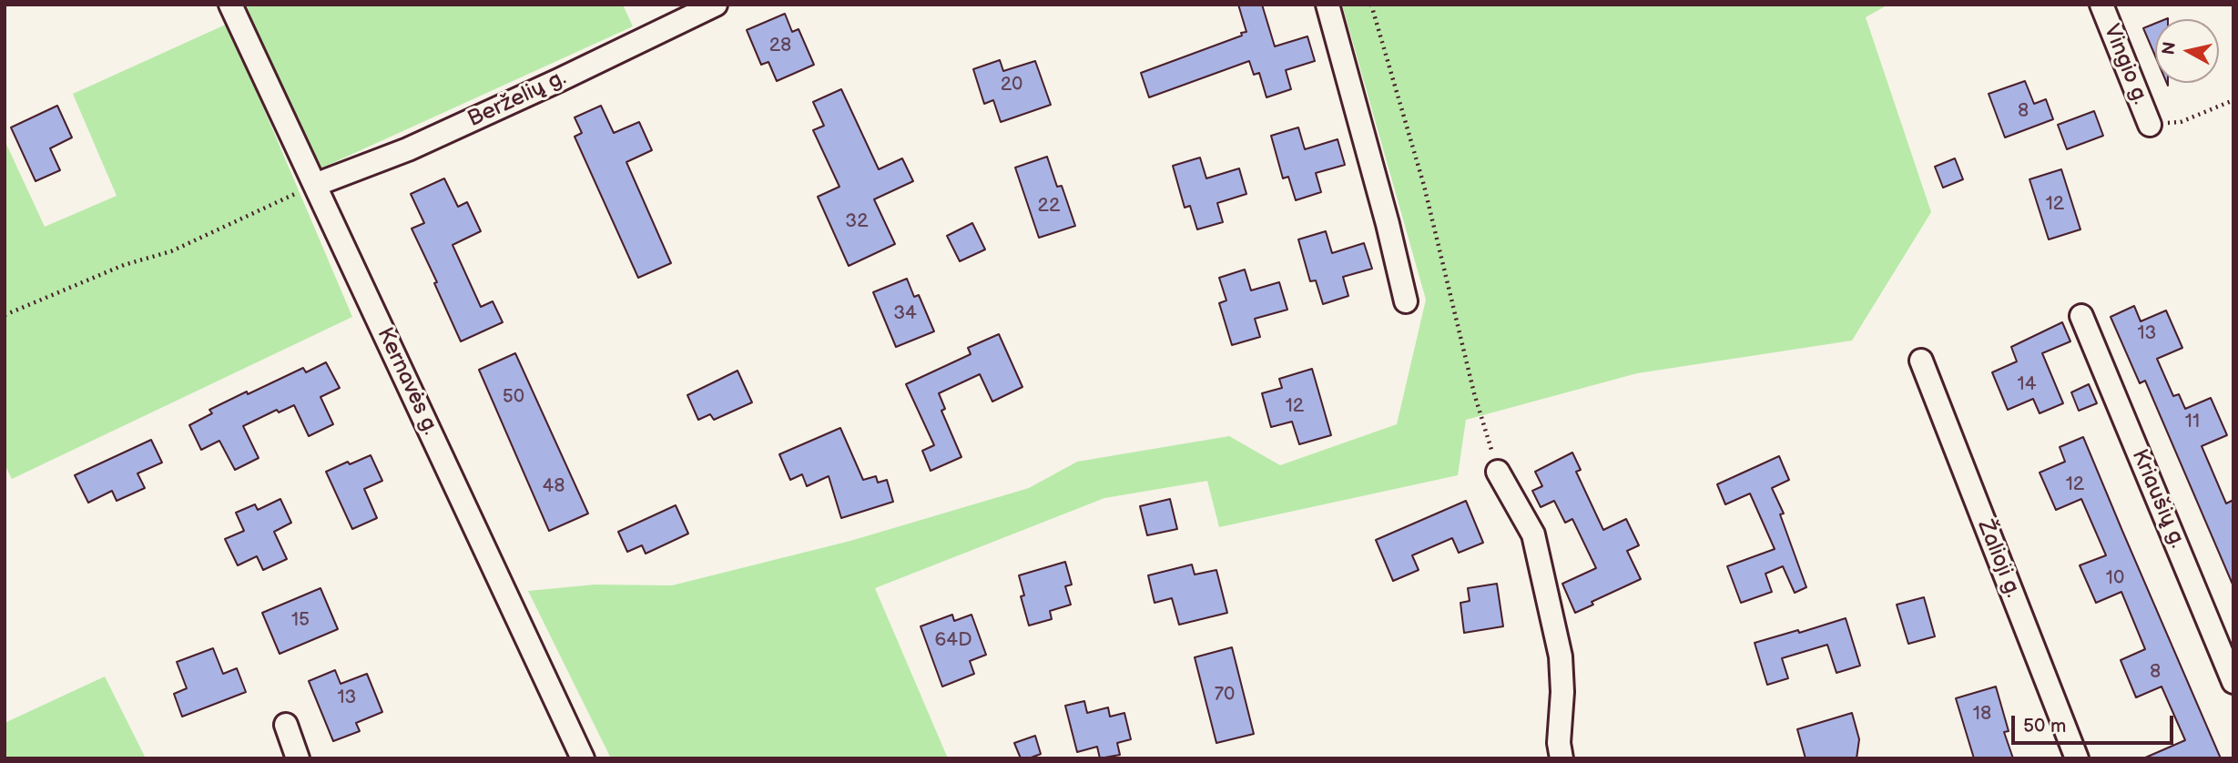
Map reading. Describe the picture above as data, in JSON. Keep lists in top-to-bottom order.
{
  "streets": {
    "street": [
      "Vingio g.",
      "Berželių g.",
      "Kernavės g.",
      "Kriaušių g.",
      "Žalioji g."
    ]
  },
  "crossings": [
    ["Berželių g.", "Kernavės g."]
  ],
  "house_numbers": [
    "28",
    "20",
    "8",
    "12",
    "22",
    "32",
    "34",
    "13",
    "14",
    "50",
    "12",
    "11",
    "12",
    "48",
    "10",
    "15",
    "64D",
    "8",
    "70",
    "13",
    "18"
  ],
  "scale_bar": "50 m",
  "north": "left"
}
